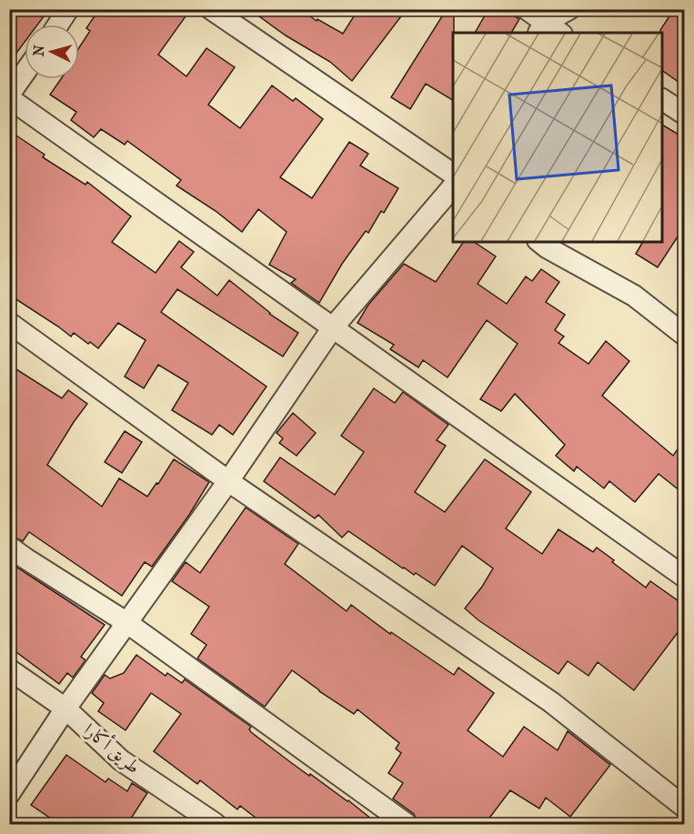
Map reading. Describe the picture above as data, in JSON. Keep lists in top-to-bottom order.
{
  "streets": {
    "street": ["طريق أكارا"]
  },
  "north": "left"
}
